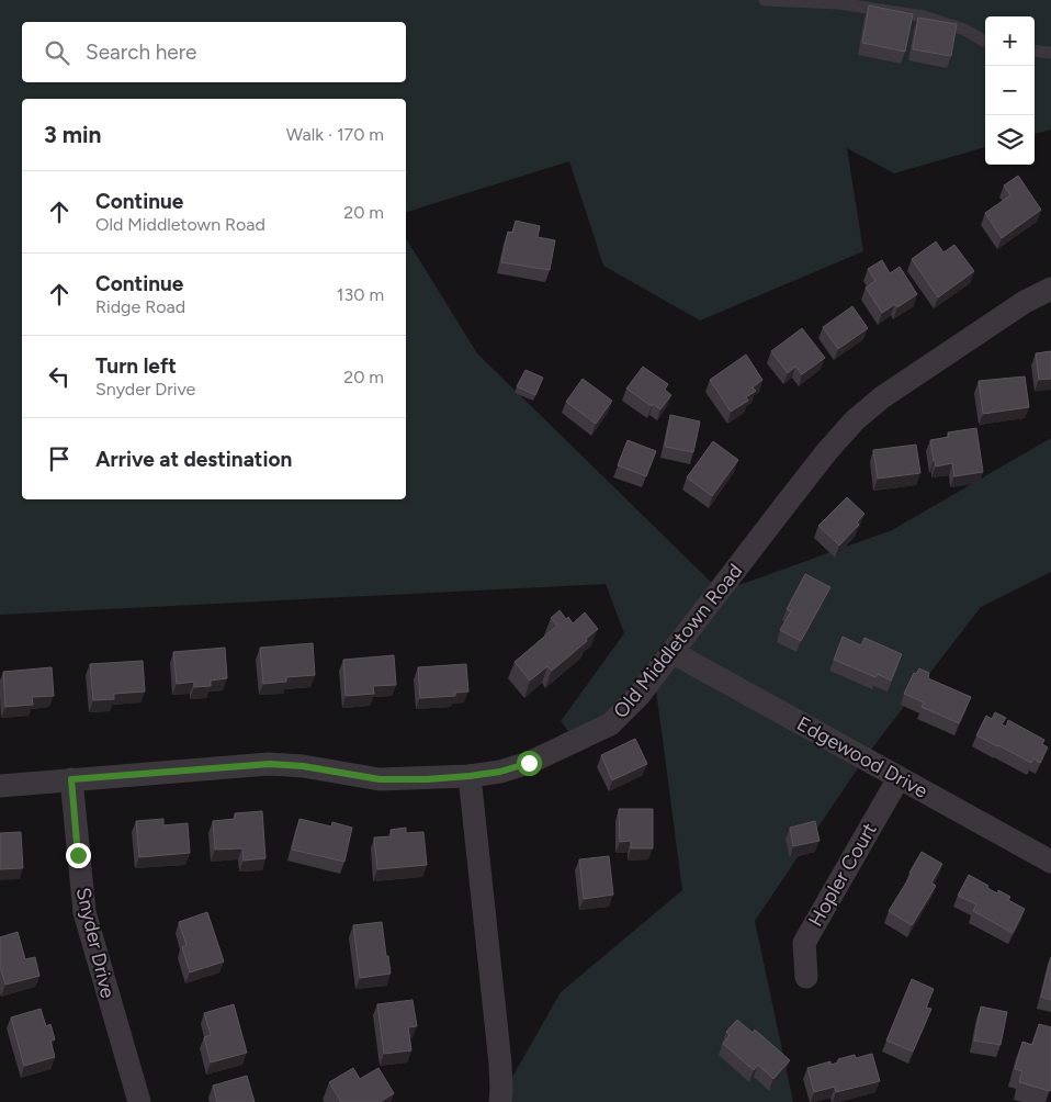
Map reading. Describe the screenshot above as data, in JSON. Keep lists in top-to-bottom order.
{
  "streets": {
    "street": [
      "Old Middletown Road",
      "Edgewood Drive",
      "Hopler Court",
      "Snyder Drive"
    ]
  },
  "crossings": [
    ["Old Middletown Road", "Edgewood Drive"],
    ["Old Middletown Road", "Snyder Drive"],
    ["Edgewood Drive", "Hopler Court"]
  ],
  "page": {
    "map_buttons": ["+", "−"],
    "search": "Search here",
    "heading": ["3 min", "Walk · 170 m"],
    "list": [
      ["Continue", "Old Middletown Road", "20 m"],
      ["Continue", "Ridge Road", "130 m"],
      ["Turn left", "Snyder Drive", "20 m"],
      "Arrive at destination"
    ]
  }
}
